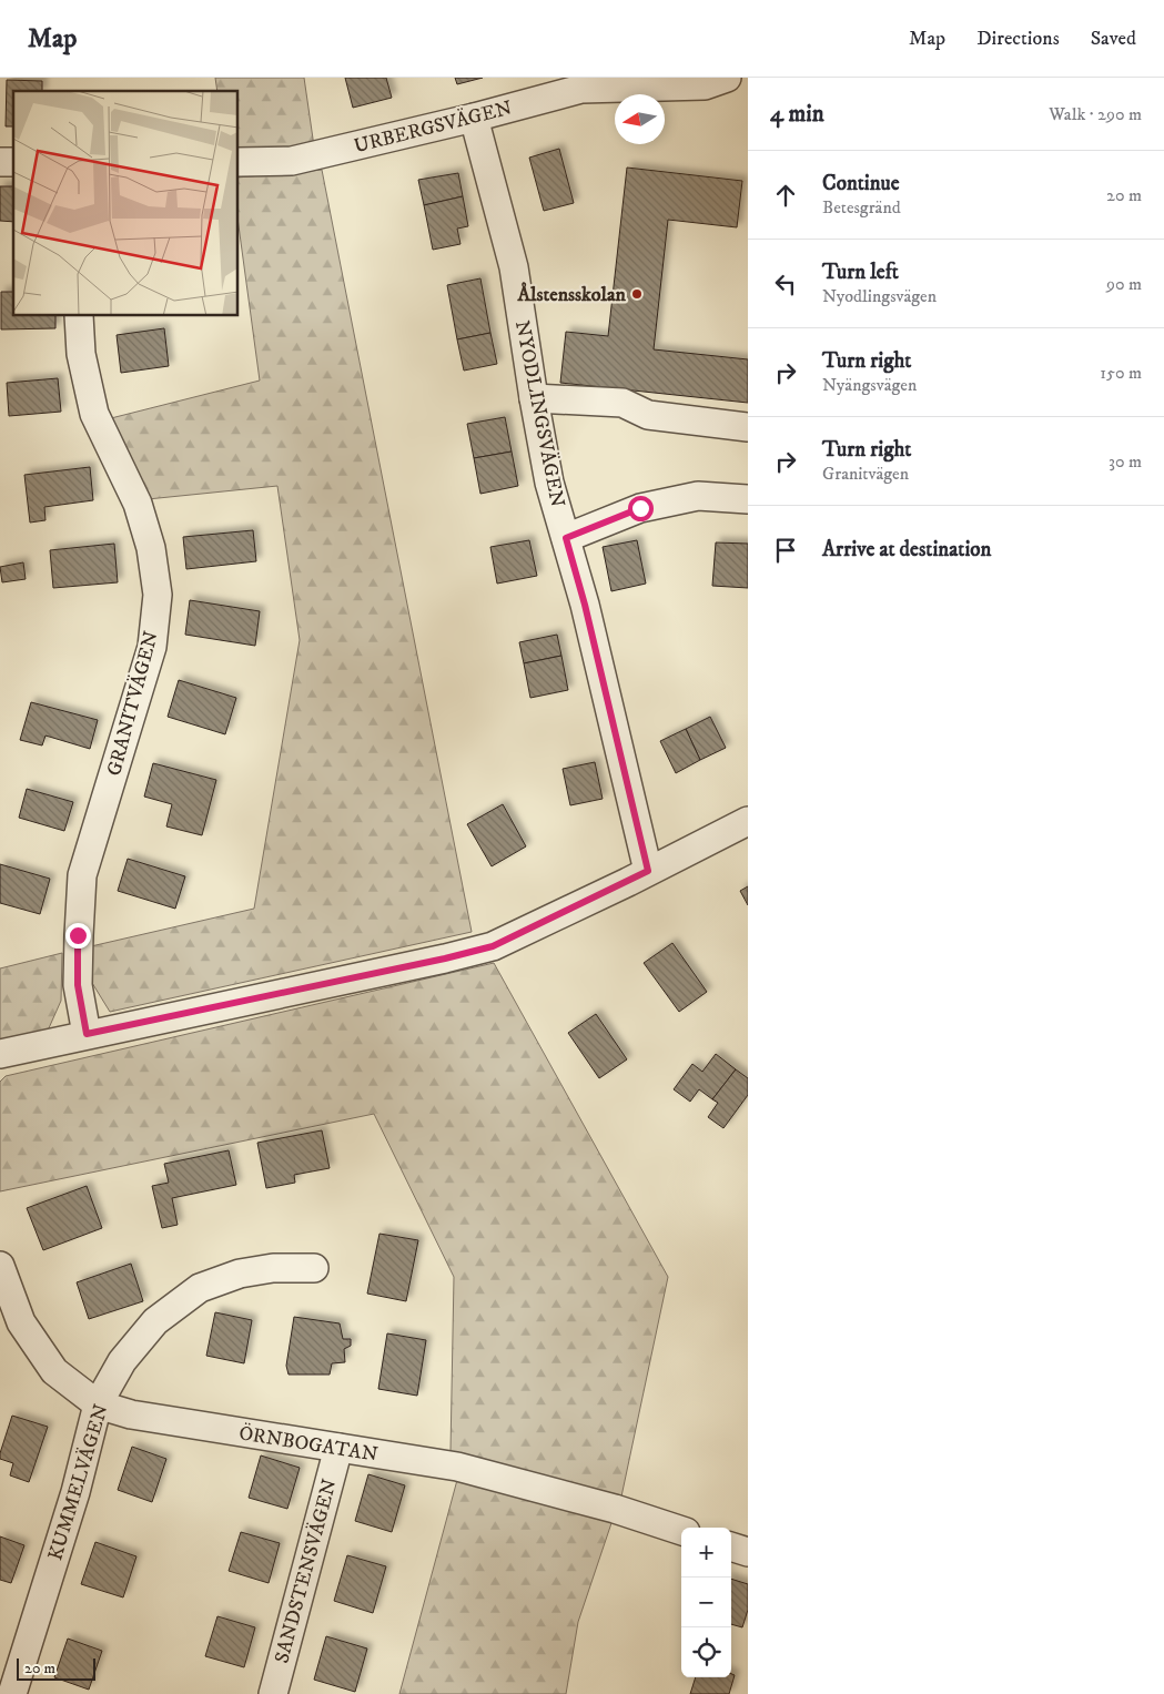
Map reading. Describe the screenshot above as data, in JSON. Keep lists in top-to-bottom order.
{
  "streets": {
    "street": [
      "URBERGSVÄGEN",
      "NYODLINGSVÄGEN",
      "GRANITVÄGEN",
      "ÖRNBOGATAN",
      "KUMMELVÄGEN",
      "SANDSTENSVÄGEN"
    ]
  },
  "crossings": [
    ["URBERGSVÄGEN", "NYODLINGSVÄGEN"],
    ["ÖRNBOGATAN", "KUMMELVÄGEN"],
    ["ÖRNBOGATAN", "SANDSTENSVÄGEN"]
  ],
  "places": ["Ålstensskolan"],
  "scale_bar": "20 m",
  "north": "left",
  "page": {
    "header": "Map",
    "nav": ["Map", "Directions", "Saved"],
    "heading": ["4 min", "Walk · 290 m"],
    "list": [
      ["Continue", "Betesgränd", "20 m"],
      ["Turn left", "Nyodlingsvägen", "90 m"],
      ["Turn right", "Nyängsvägen", "150 m"],
      ["Turn right", "Granitvägen", "30 m"],
      "Arrive at destination"
    ],
    "map_buttons": ["+", "−"],
    "scale": "20 m"
  }
}
